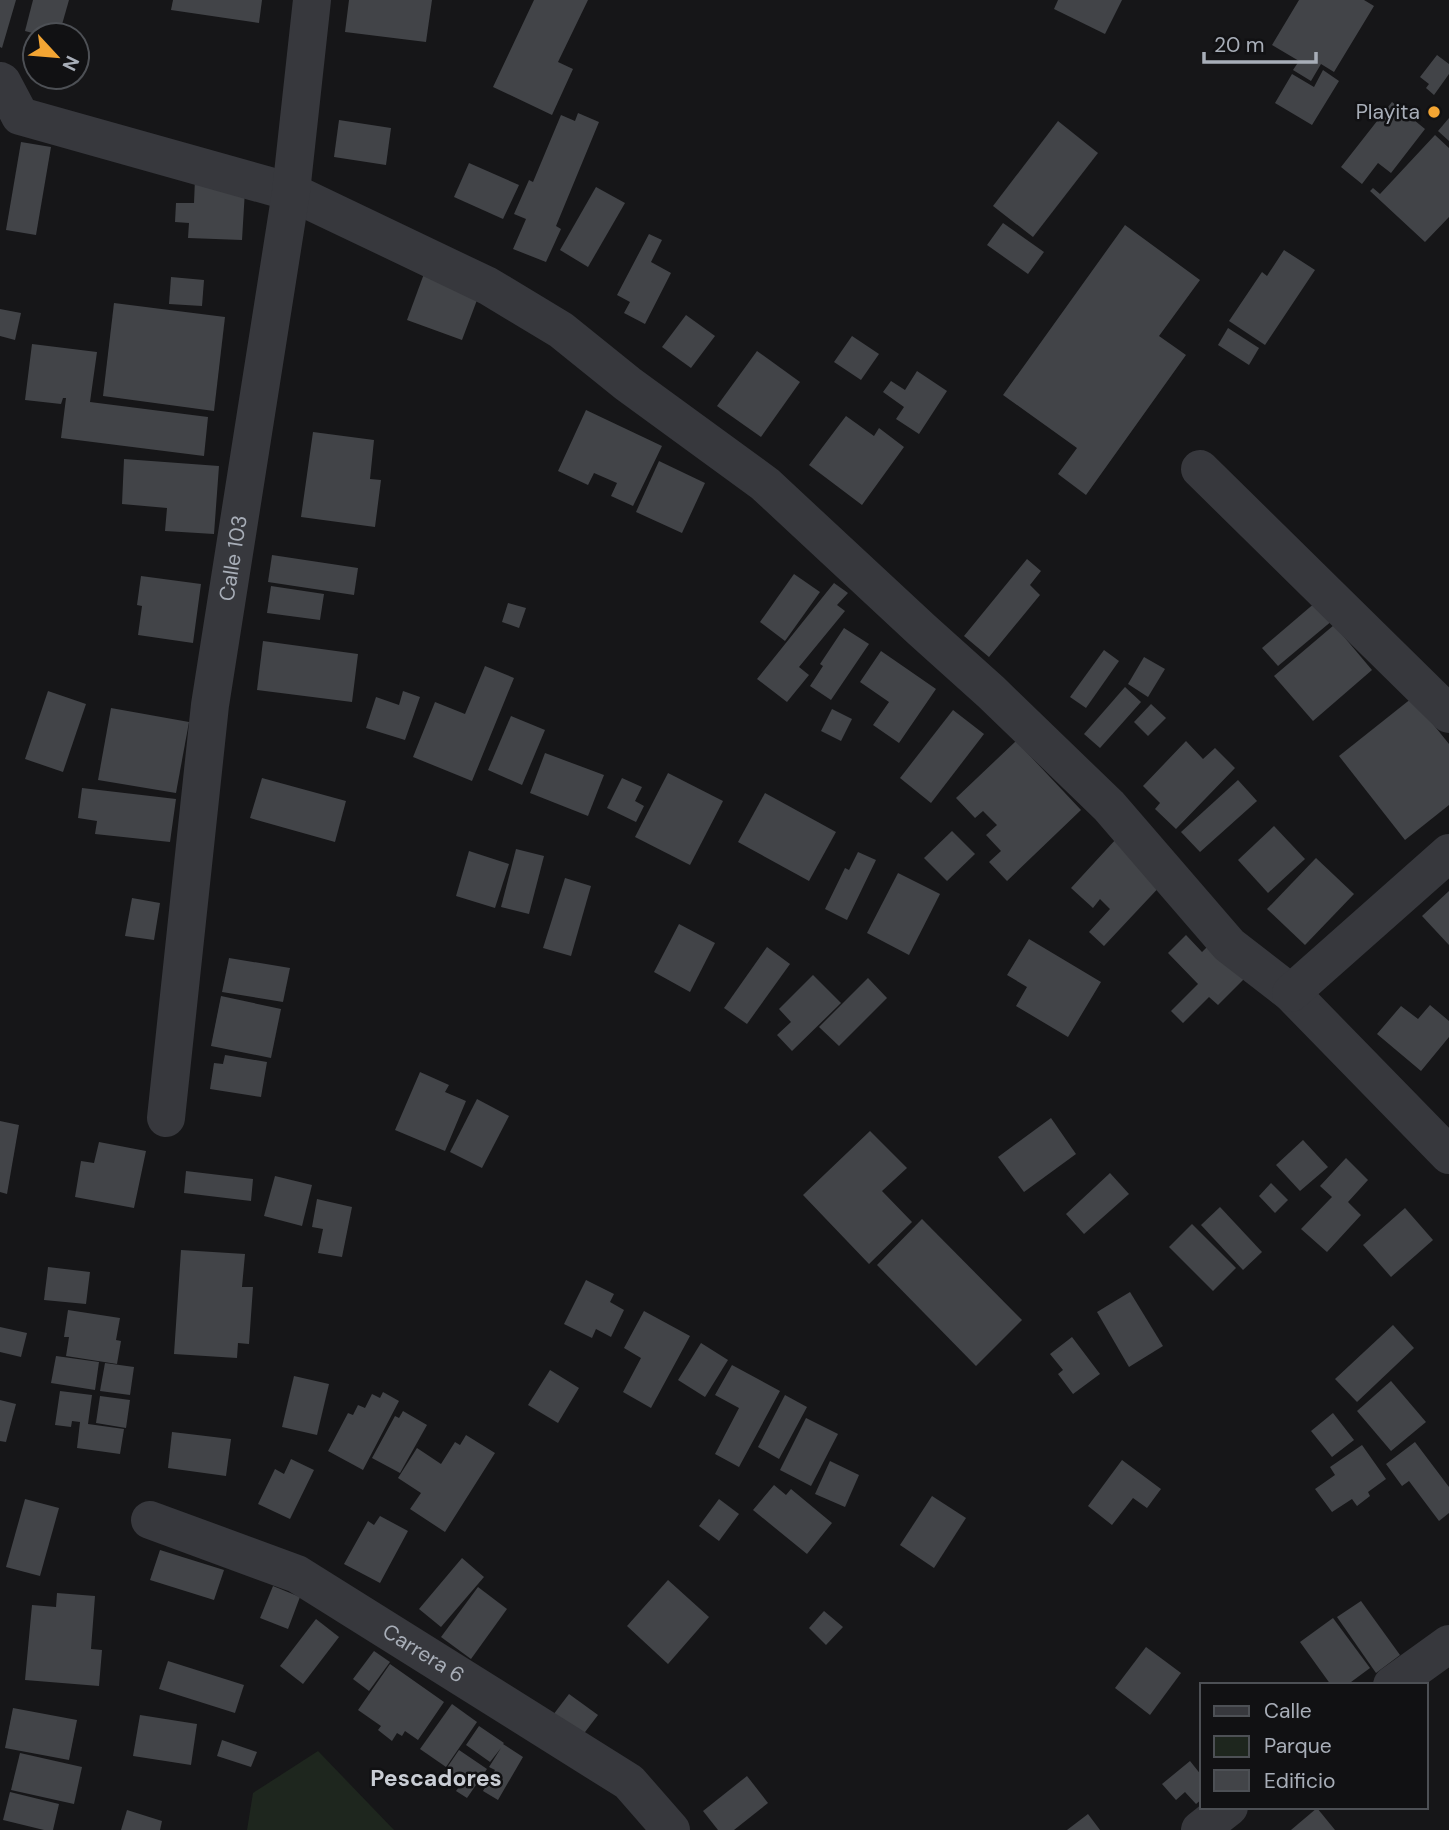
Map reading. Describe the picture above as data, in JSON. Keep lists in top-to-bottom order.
{
  "streets": {
    "street": ["Calle 103", "Carrera 6"]
  },
  "districts": ["Pescadores"],
  "places": ["Playita"],
  "legend": ["Calle", "Parque", "Edificio"],
  "scale_bar": "20 m",
  "north": "bottom right"
}
